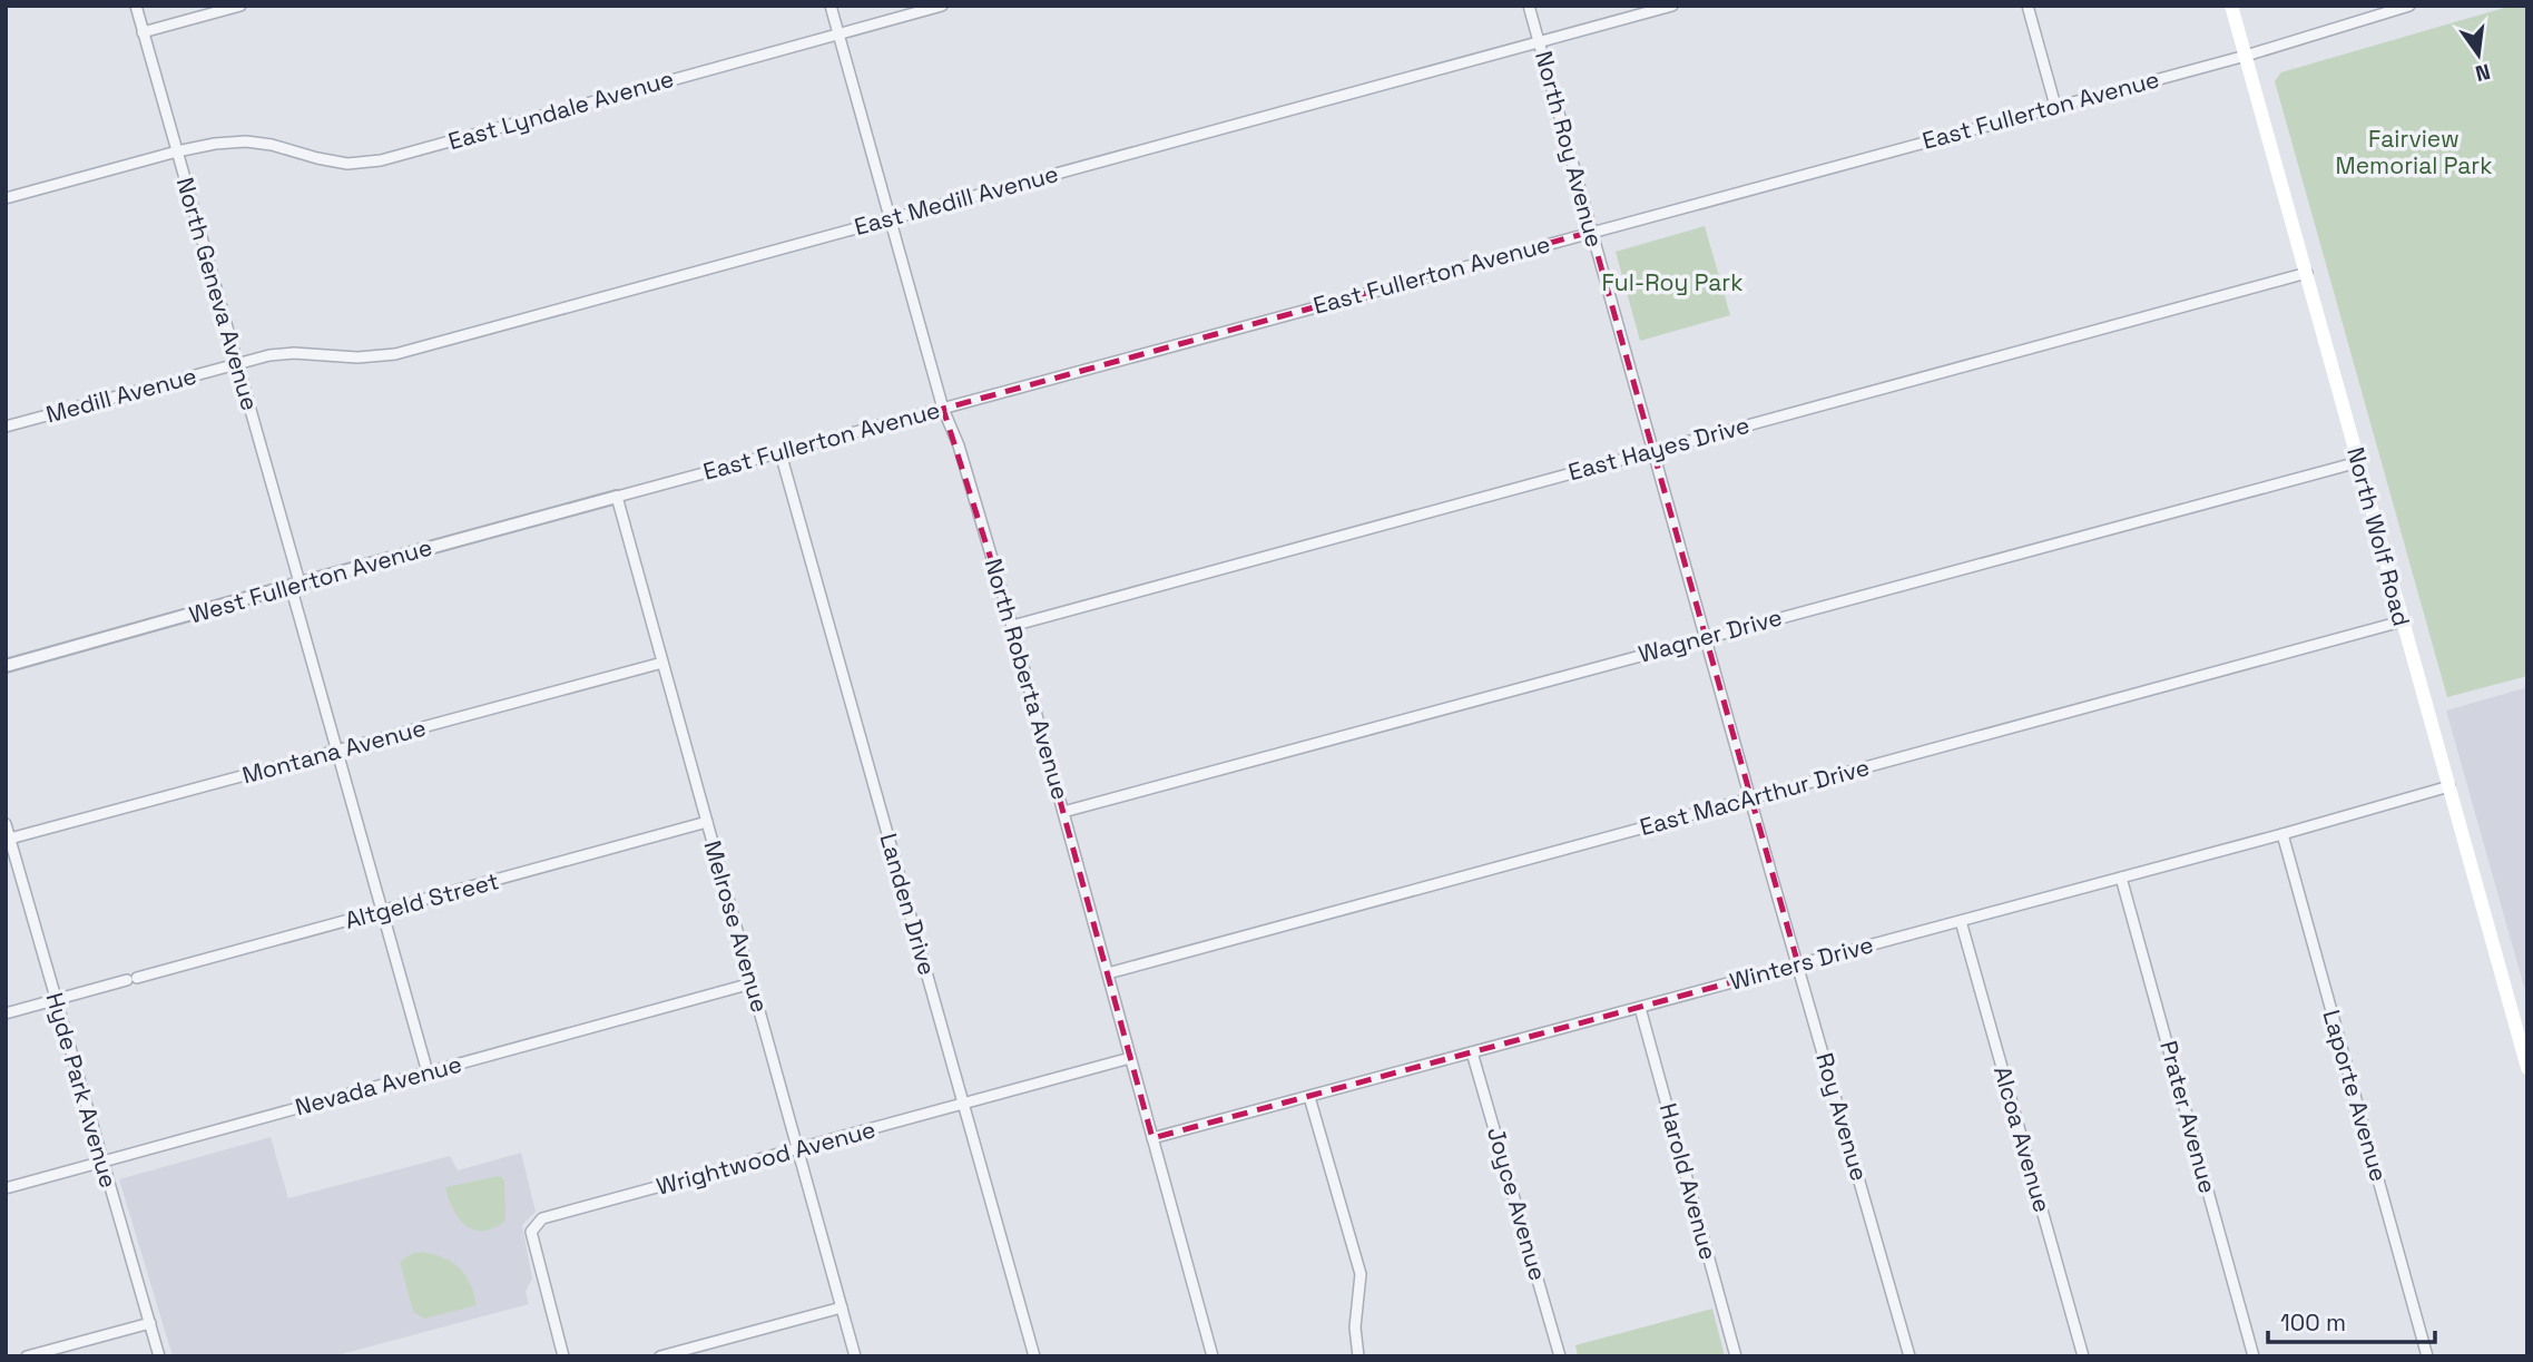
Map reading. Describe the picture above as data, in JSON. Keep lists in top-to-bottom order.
{
  "streets": {
    "main road": ["North Wolf Road"],
    "street": [
      "East Lyndale Avenue",
      "East Fullerton Avenue",
      "North Roy Avenue",
      "East Medill Avenue",
      "North Geneva Avenue",
      "Medill Avenue",
      "East Hayes Drive",
      "West Fullerton Avenue",
      "Wagner Drive",
      "North Roberta Avenue",
      "Montana Avenue",
      "East MacArthur Drive",
      "Altgeld Street",
      "Landen Drive",
      "Melrose Avenue",
      "Winters Drive",
      "Nevada Avenue",
      "Hyde Park Avenue",
      "Laporte Avenue",
      "Roy Avenue",
      "Prater Avenue",
      "Alcoa Avenue",
      "Wrightwood Avenue",
      "Harold Avenue",
      "Joyce Avenue"
    ]
  },
  "crossings": [
    ["East Lyndale Avenue", "North Geneva Avenue"],
    ["East Lyndale Avenue", "North Roberta Avenue"],
    ["East Fullerton Avenue", "North Roy Avenue"],
    ["East Fullerton Avenue", "North Wolf Road"],
    ["East Fullerton Avenue", "West Fullerton Avenue"],
    ["East Fullerton Avenue", "North Roberta Avenue"],
    ["East Fullerton Avenue", "Landen Drive"],
    ["East Fullerton Avenue", "Melrose Avenue"],
    ["North Roy Avenue", "East Medill Avenue"],
    ["North Roy Avenue", "East Hayes Drive"],
    ["North Roy Avenue", "Wagner Drive"],
    ["North Roy Avenue", "East MacArthur Drive"],
    ["North Roy Avenue", "Roy Avenue"],
    ["East Medill Avenue", "North Geneva Avenue"],
    ["East Medill Avenue", "Medill Avenue"],
    ["East Medill Avenue", "North Roberta Avenue"],
    ["North Geneva Avenue", "Medill Avenue"],
    ["North Geneva Avenue", "West Fullerton Avenue"],
    ["North Geneva Avenue", "Montana Avenue"],
    ["North Geneva Avenue", "Altgeld Street"],
    ["North Geneva Avenue", "Nevada Avenue"],
    ["East Hayes Drive", "North Wolf Road"],
    ["East Hayes Drive", "North Roberta Avenue"],
    ["North Wolf Road", "Wagner Drive"],
    ["North Wolf Road", "East MacArthur Drive"],
    ["North Wolf Road", "Winters Drive"],
    ["West Fullerton Avenue", "Melrose Avenue"],
    ["Wagner Drive", "North Roberta Avenue"],
    ["North Roberta Avenue", "East MacArthur Drive"],
    ["North Roberta Avenue", "Winters Drive"],
    ["North Roberta Avenue", "Wrightwood Avenue"],
    ["Montana Avenue", "Melrose Avenue"],
    ["Montana Avenue", "Hyde Park Avenue"],
    ["Altgeld Street", "Melrose Avenue"],
    ["Altgeld Street", "Hyde Park Avenue"],
    ["Landen Drive", "Wrightwood Avenue"],
    ["Melrose Avenue", "Nevada Avenue"],
    ["Melrose Avenue", "Wrightwood Avenue"],
    ["Winters Drive", "Laporte Avenue"],
    ["Winters Drive", "Roy Avenue"],
    ["Winters Drive", "Prater Avenue"],
    ["Winters Drive", "Alcoa Avenue"],
    ["Winters Drive", "Harold Avenue"],
    ["Winters Drive", "Joyce Avenue"],
    ["Nevada Avenue", "Hyde Park Avenue"]
  ],
  "parks": ["Fairview Memorial Park", "Ful-Roy Park"],
  "scale_bar": "100 m",
  "north": "bottom"
}
